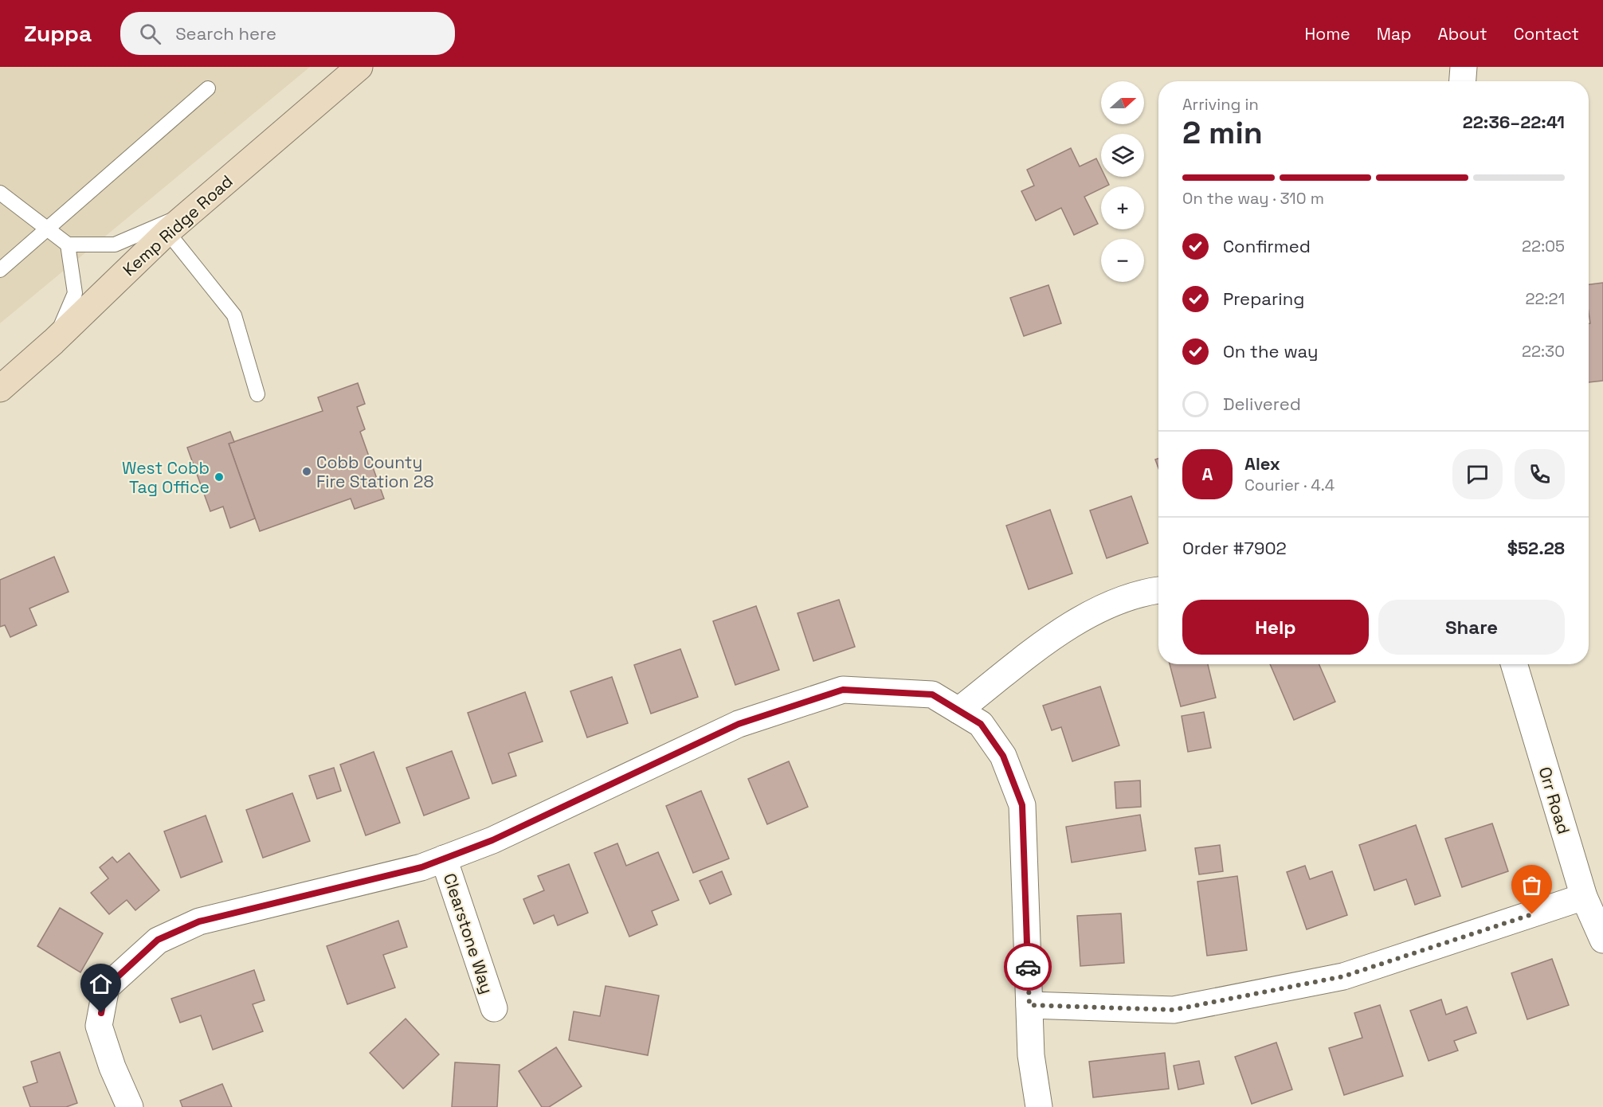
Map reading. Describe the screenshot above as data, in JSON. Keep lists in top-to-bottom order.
{
  "streets": {
    "street": ["Kemp Ridge Road", "Orr Road", "Clearstone Way"]
  },
  "places": ["Cobb County Fire Station 28", "West Cobb Tag Office"],
  "north": "right",
  "page": {
    "header": "Zuppa",
    "search": "Search here",
    "nav": [
      "Home",
      "Map",
      "About",
      "Contact"
    ],
    "map_buttons": ["+", "−"],
    "heading": ["2 min", "Arriving in", "22:36–22:41"],
    "panel": [
      "Alex",
      "Courier · 4.4",
      "Order #7902",
      "$52.28"
    ],
    "bar": "On the way · 310 m",
    "list": [
      ["Confirmed", "22:05"],
      ["Preparing", "22:21"],
      ["On the way", "22:30"],
      "Delivered"
    ],
    "round": "A",
    "buttons": ["Help", "Share"]
  }
}
